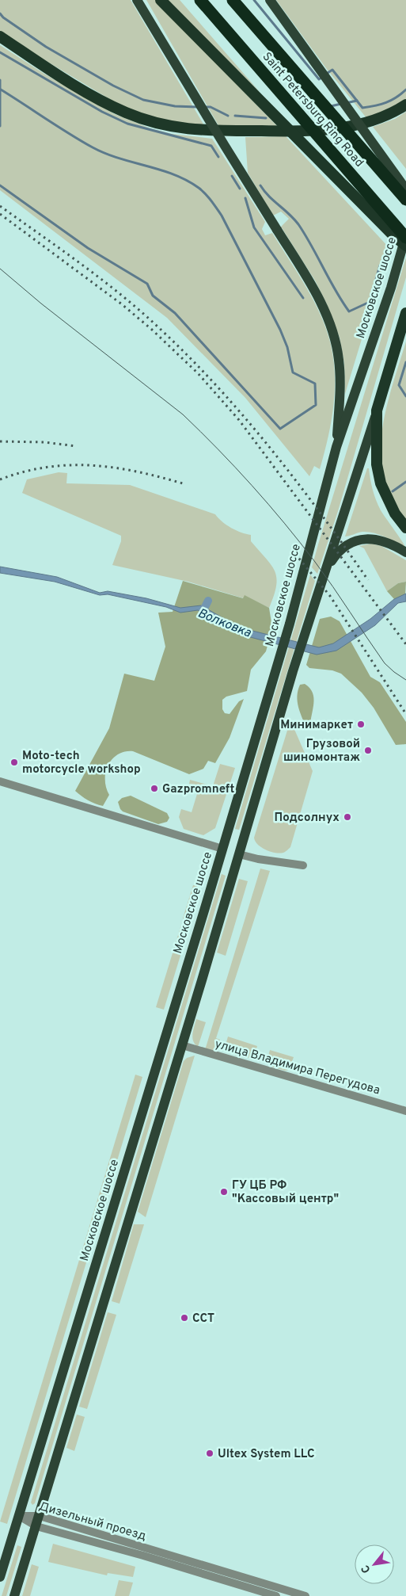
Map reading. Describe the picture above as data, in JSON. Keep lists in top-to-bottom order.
{
  "streets": {
    "highway": ["Saint Petersburg Ring Road"],
    "main road": ["Московское шоссе"],
    "street": ["улица Владимира Перегудова", "Дизельный проезд"]
  },
  "crossings": [
    ["Saint Petersburg Ring Road", "Московское шоссе"],
    ["Московское шоссе", "Дизельный проезд"]
  ],
  "water": ["Волковка"],
  "places": [
    "Минимаркет",
    "Грузовой шиномонтаж",
    "Moto-tech motorcycle workshop",
    "Gazpromneft",
    "Подсолнух",
    "ГУ ЦБ РФ \"Кассовый центр\"",
    "ССТ",
    "Ultex System LLC"
  ],
  "north": "bottom left"
}
